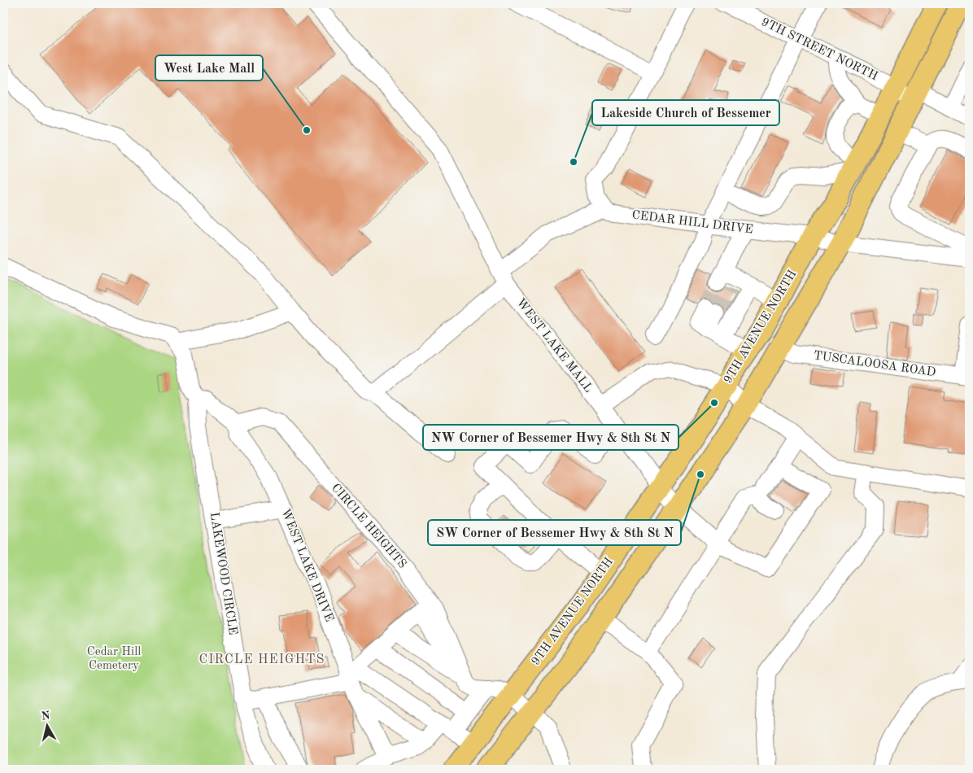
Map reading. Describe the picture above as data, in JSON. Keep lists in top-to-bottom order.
{
  "streets": {
    "main road": ["9TH AVENUE NORTH"],
    "street": [
      "9TH STREET NORTH",
      "CEDAR HILL DRIVE",
      "WEST LAKE MALL",
      "TUSCALOOSA ROAD",
      "CIRCLE HEIGHTS",
      "WEST LAKE DRIVE",
      "LAKEWOOD CIRCLE"
    ]
  },
  "crossings": [
    ["9TH STREET NORTH", "9TH AVENUE NORTH"],
    ["CEDAR HILL DRIVE", "9TH AVENUE NORTH"],
    ["9TH AVENUE NORTH", "WEST LAKE MALL"],
    ["CIRCLE HEIGHTS", "WEST LAKE DRIVE"],
    ["WEST LAKE DRIVE", "LAKEWOOD CIRCLE"]
  ],
  "districts": ["CIRCLE HEIGHTS"],
  "parks": ["Cedar Hill Cemetery"],
  "places": [
    "West Lake Mall",
    "Lakeside Church of Bessemer",
    "NW Corner of Bessemer Hwy & 8th St N",
    "SW Corner of Bessemer Hwy & 8th St N"
  ],
  "north": "top"
}
